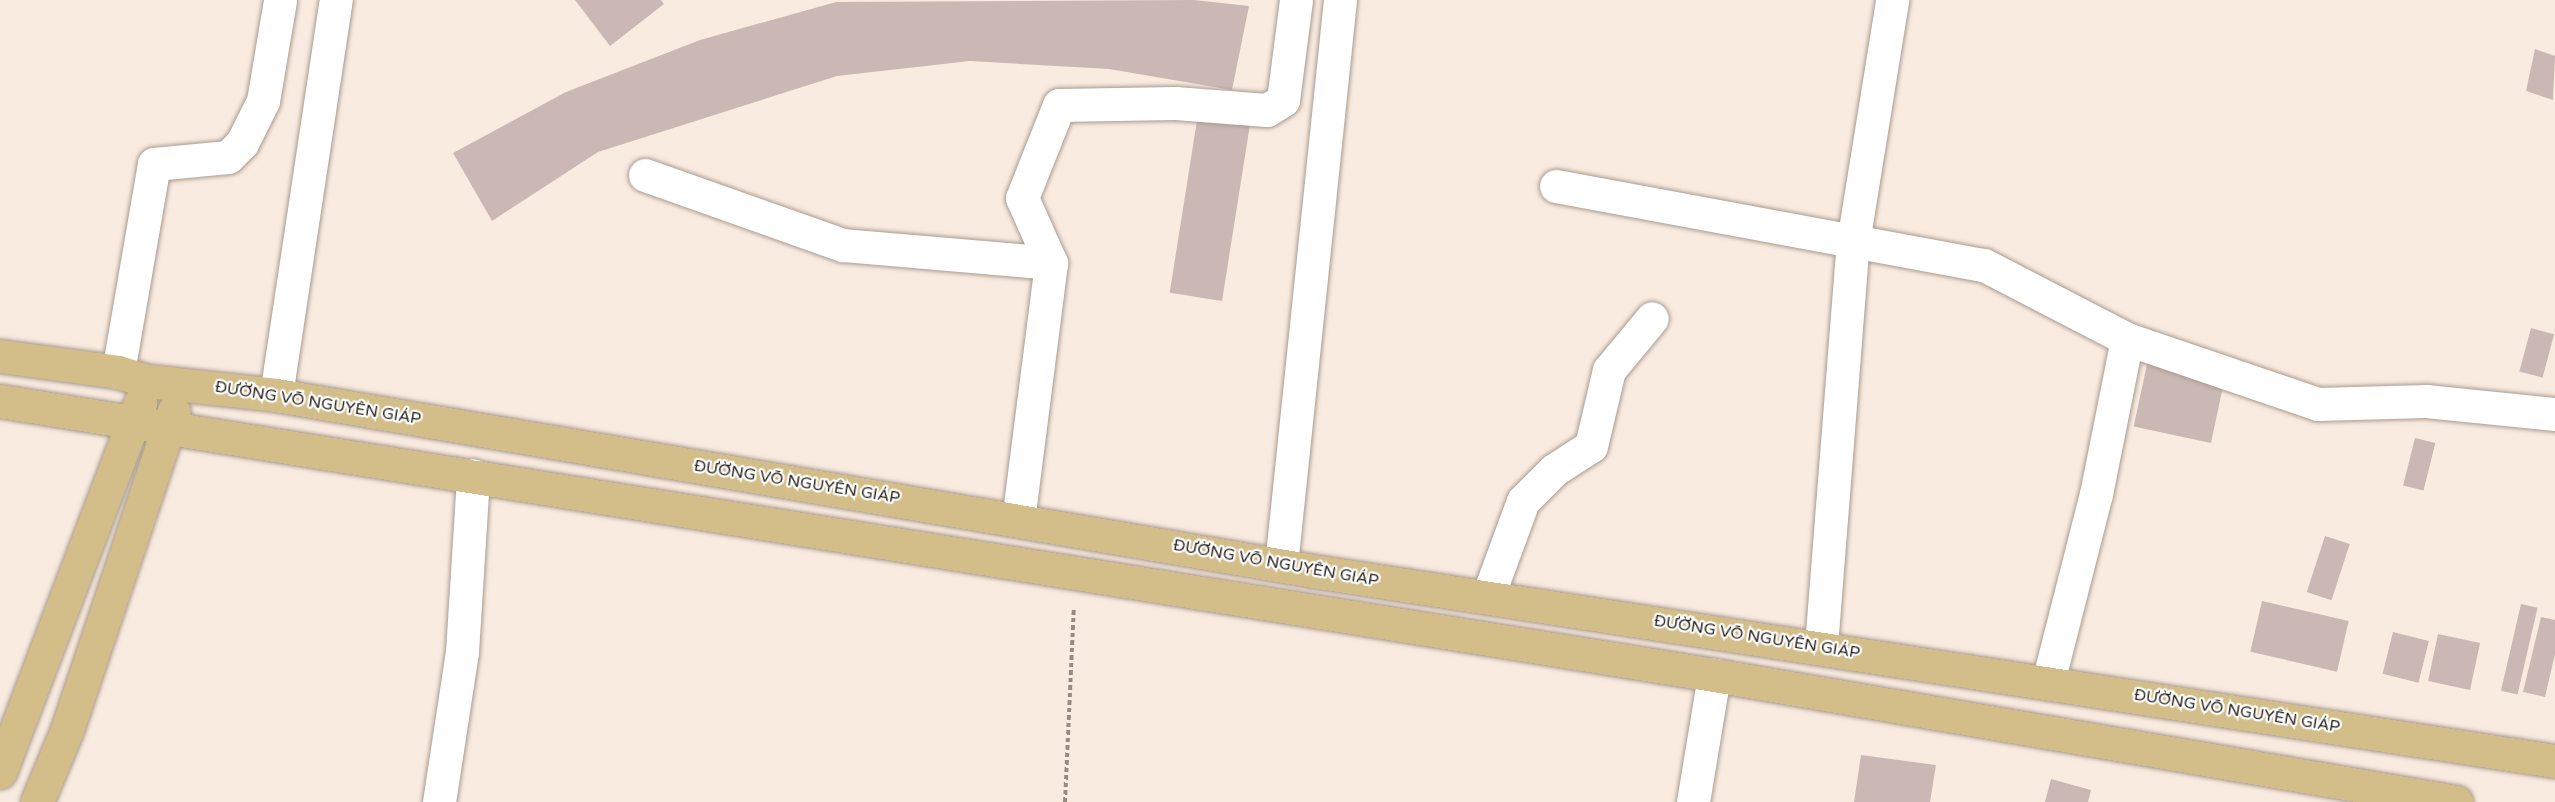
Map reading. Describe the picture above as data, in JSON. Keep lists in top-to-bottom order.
{
  "streets": {
    "main road": ["ĐƯỜNG VÕ NGUYÊN GIÁP"]
  }
}
